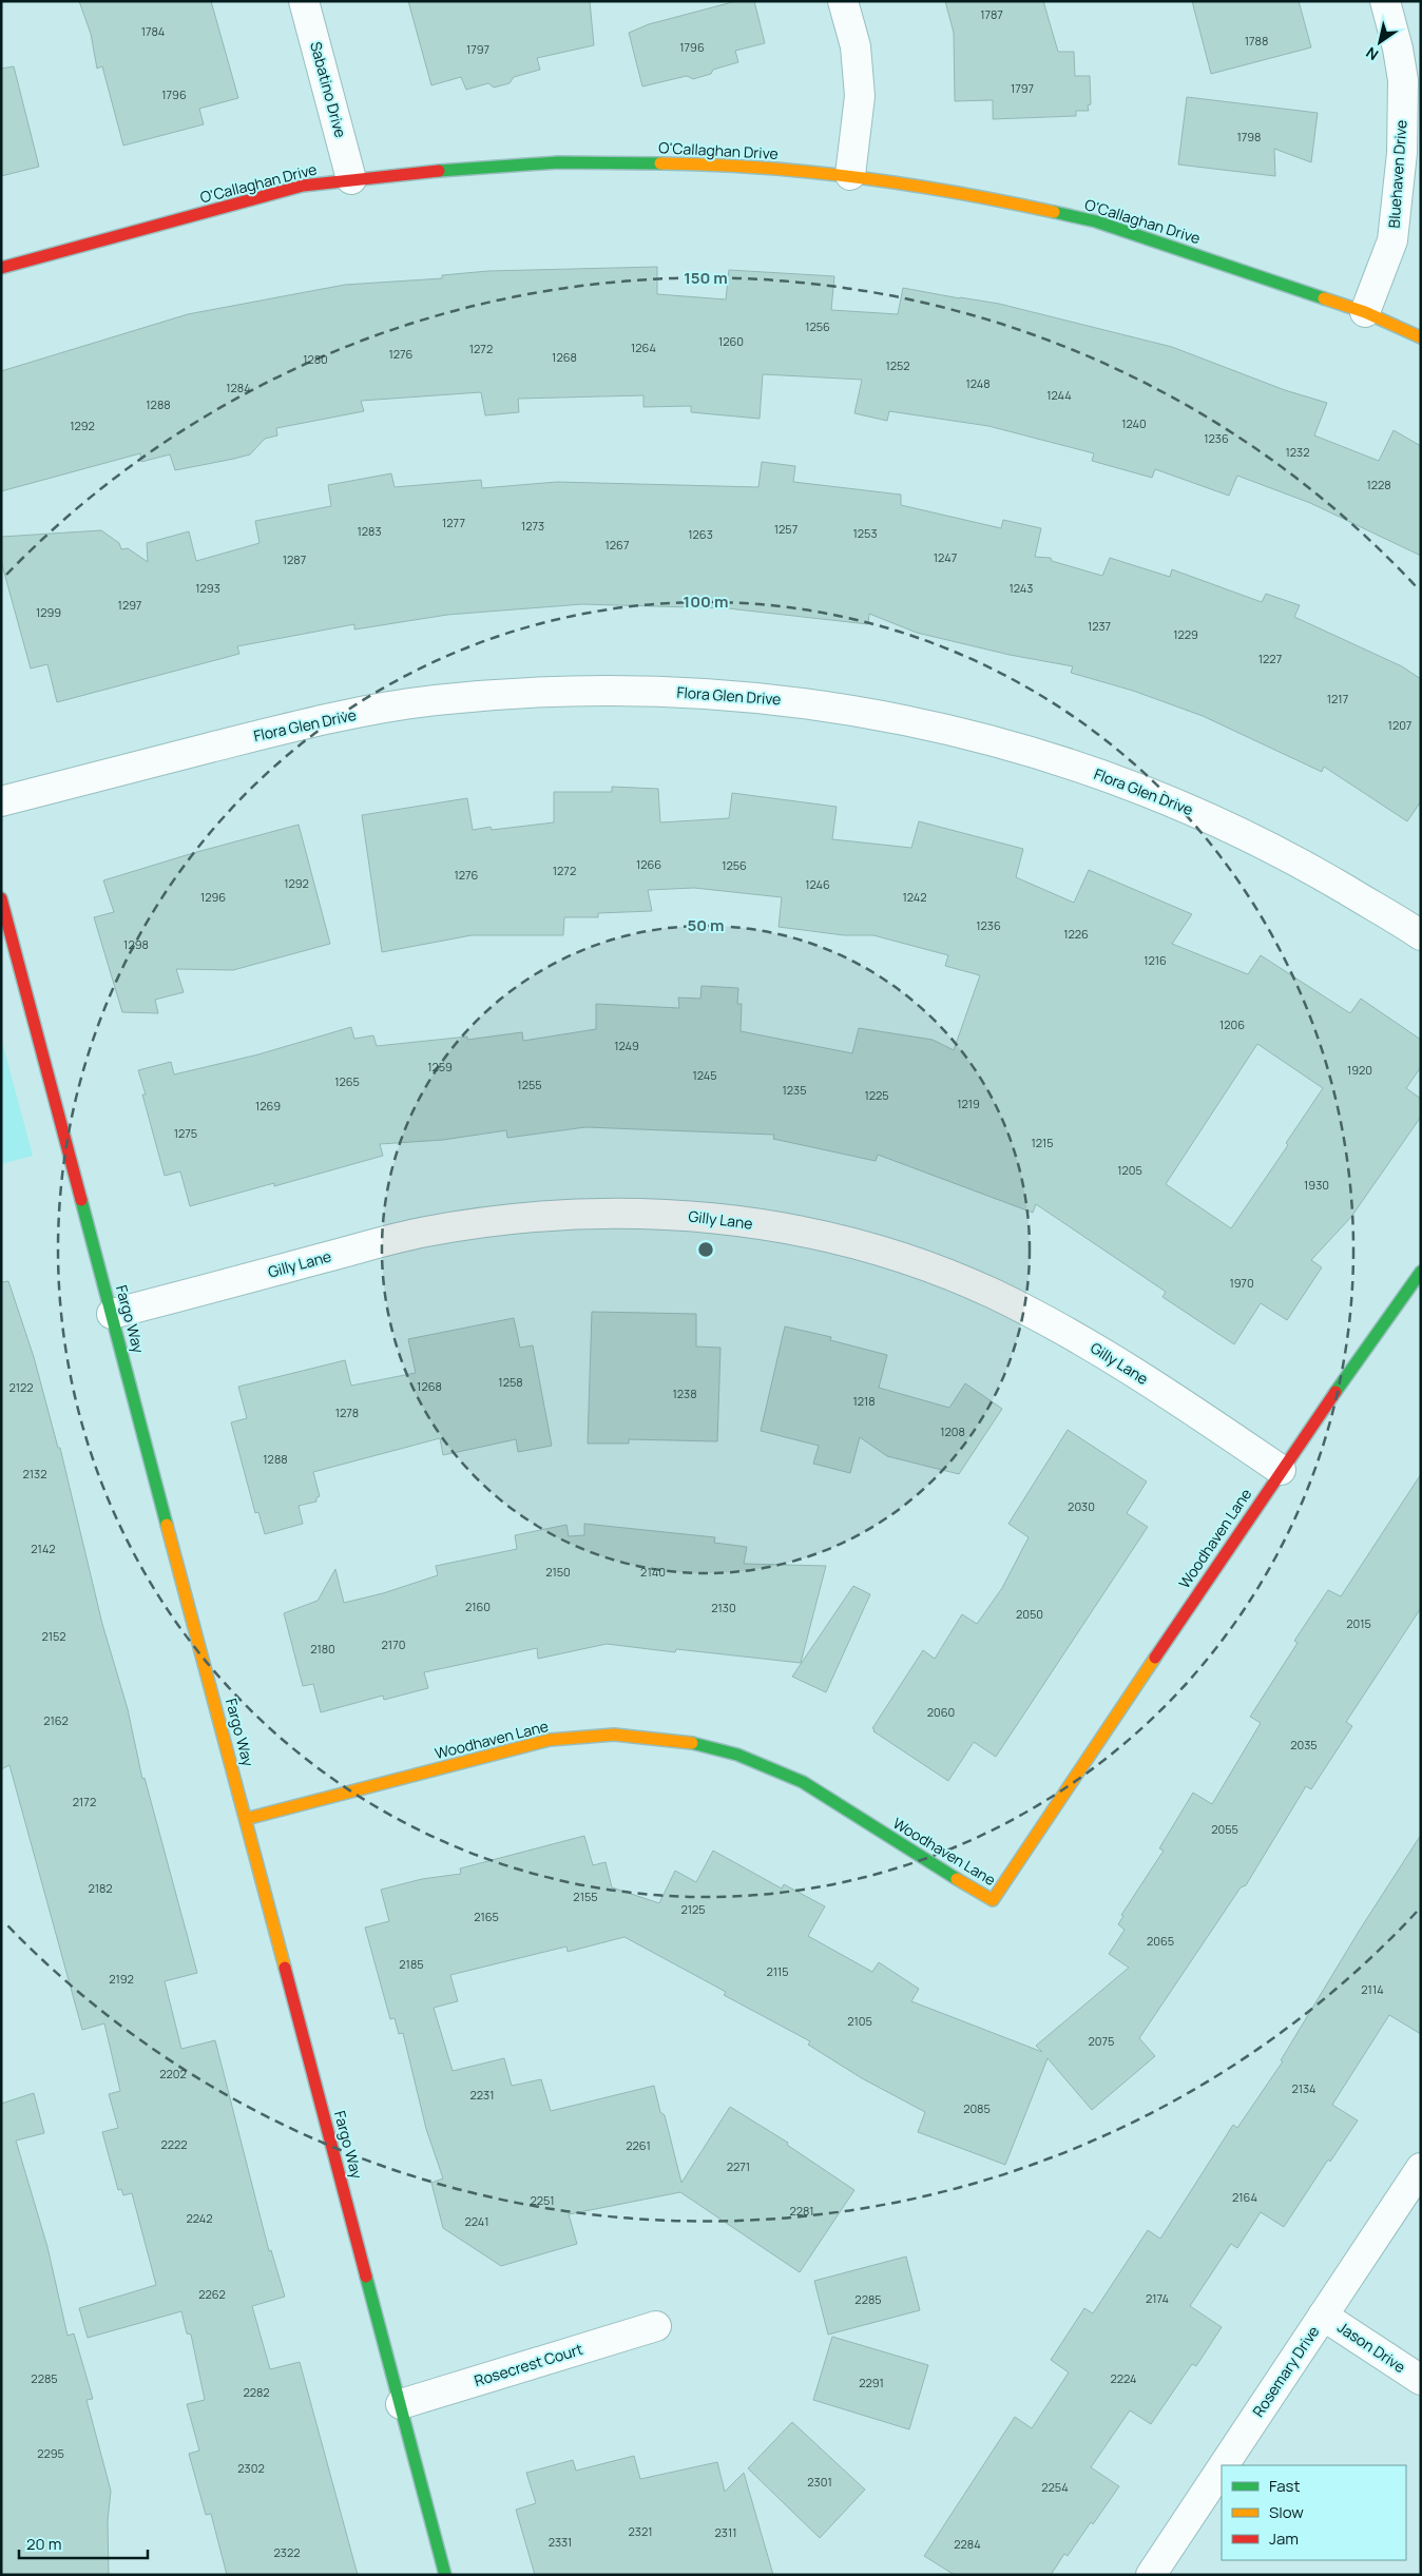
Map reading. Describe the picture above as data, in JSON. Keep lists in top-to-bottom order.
{
  "streets": {
    "street": [
      "Sabatino Drive",
      "O'Callaghan Drive",
      "Bluehaven Drive",
      "Flora Glen Drive",
      "Gilly Lane",
      "Fargo Way",
      "Woodhaven Lane",
      "Jason Drive",
      "Rosecrest Court",
      "Rosemary Drive"
    ]
  },
  "crossings": [
    ["Sabatino Drive", "O'Callaghan Drive"],
    ["O'Callaghan Drive", "Bluehaven Drive"],
    ["Gilly Lane", "Fargo Way"],
    ["Gilly Lane", "Woodhaven Lane"],
    ["Fargo Way", "Woodhaven Lane"],
    ["Fargo Way", "Rosecrest Court"],
    ["Jason Drive", "Rosemary Drive"]
  ],
  "house_numbers": [
    "1787",
    "1784",
    "1788",
    "1796",
    "1797",
    "1797",
    "1796",
    "1798",
    "1256",
    "1260",
    "1264",
    "1272",
    "1276",
    "1268",
    "1280",
    "1252",
    "1248",
    "1284",
    "1244",
    "1288",
    "1240",
    "1292",
    "1236",
    "1232",
    "1228",
    "1277",
    "1273",
    "1257",
    "1283",
    "1253",
    "1263",
    "1267",
    "1247",
    "1287",
    "1293",
    "1243",
    "1297",
    "1299",
    "1237",
    "1229",
    "1227",
    "1217",
    "1207",
    "1266",
    "1256",
    "1272",
    "1276",
    "1292",
    "1246",
    "1296",
    "1242",
    "1236",
    "1226",
    "1298",
    "1216",
    "1206",
    "1249",
    "1259",
    "1920",
    "1245",
    "1265",
    "1255",
    "1235",
    "1225",
    "1219",
    "1269",
    "1275",
    "1215",
    "1205",
    "1930",
    "1970",
    "1258",
    "1268",
    "2122",
    "1238",
    "1218",
    "1278",
    "1208",
    "1288",
    "2132",
    "2030",
    "2142",
    "2150",
    "2140",
    "2160",
    "2130",
    "2050",
    "2015",
    "2152",
    "2170",
    "2180",
    "2060",
    "2162",
    "2035",
    "2172",
    "2055",
    "2182",
    "2155",
    "2125",
    "2165",
    "2065",
    "2185",
    "2115",
    "2192",
    "2114",
    "2105",
    "2075",
    "2202",
    "2134",
    "2231",
    "2085",
    "2222",
    "2261",
    "2271",
    "2164",
    "2251",
    "2281",
    "2242",
    "2241",
    "2262",
    "2174",
    "2285",
    "2285",
    "2224",
    "2291",
    "2282",
    "2295",
    "2302",
    "2301",
    "2254",
    "2321",
    "2311",
    "2331",
    "2284",
    "2322"
  ],
  "legend": ["Fast", "Slow", "Jam"],
  "scale_bar": "20 m",
  "north": "bottom left",
  "rings": ["150 m", "100 m", "50 m"]
}
